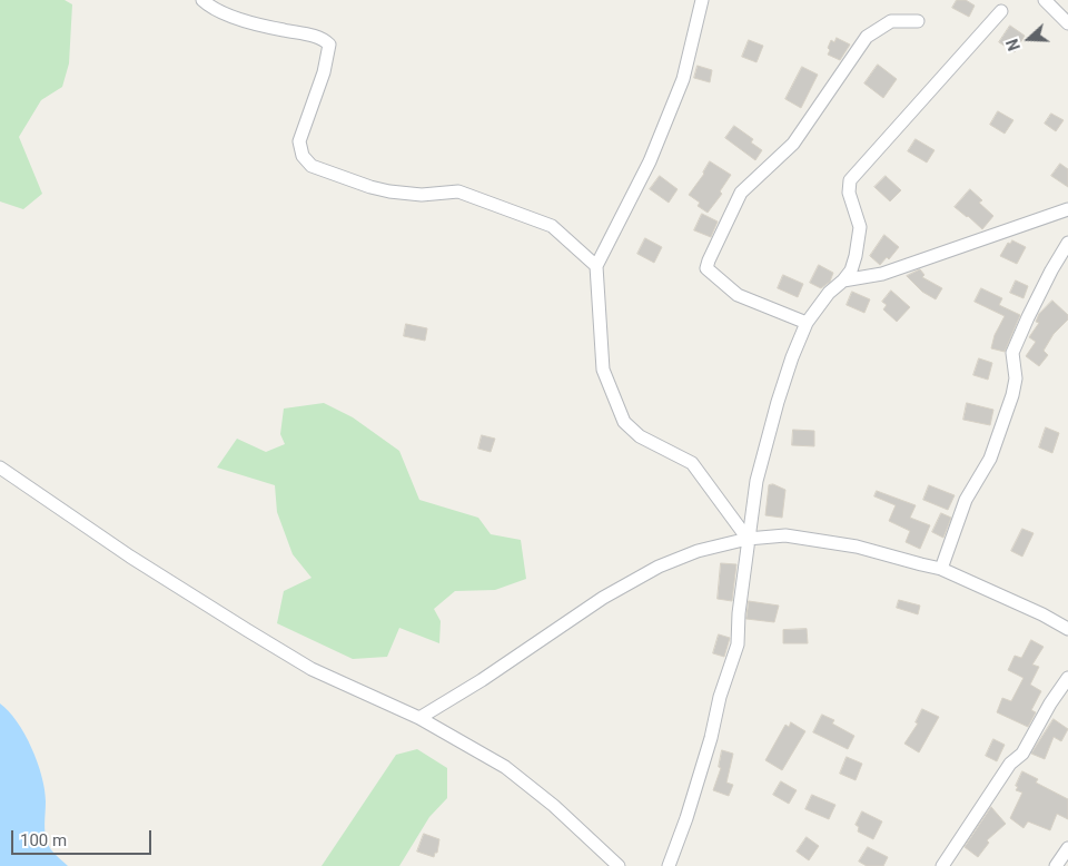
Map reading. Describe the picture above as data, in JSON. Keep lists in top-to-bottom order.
{
  "scale_bar": "100 m",
  "north": "left"
}
